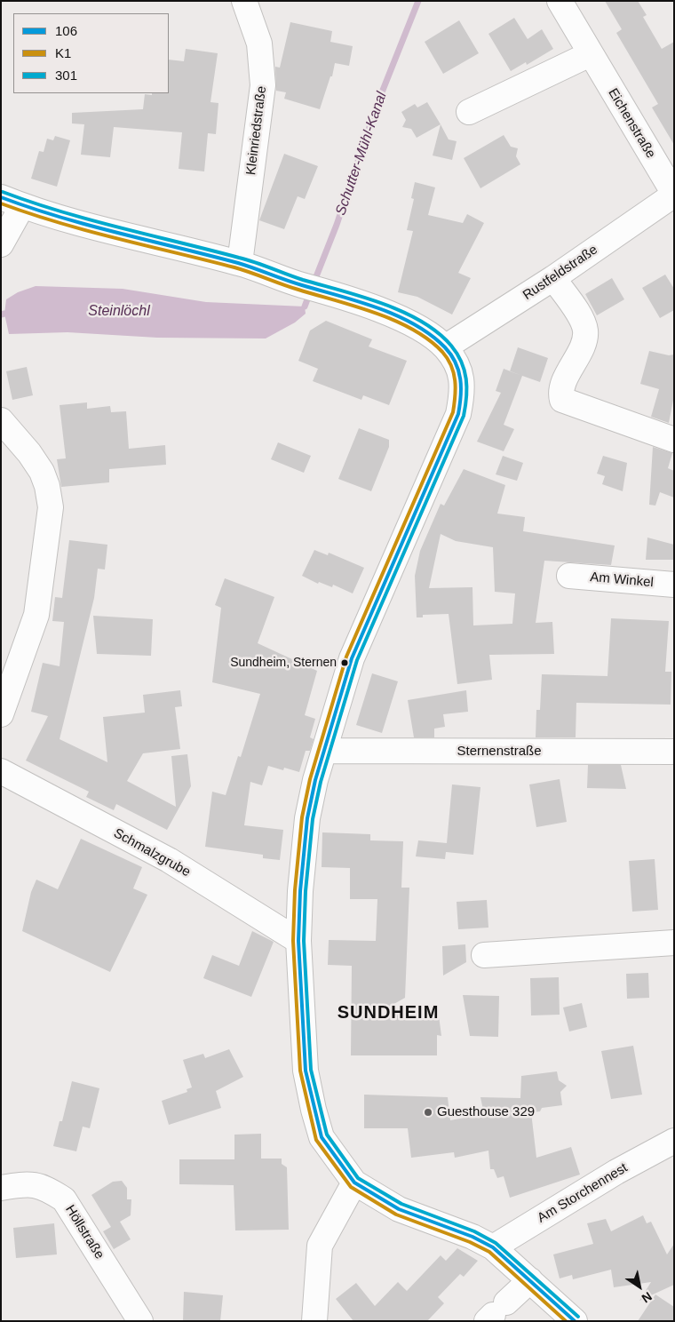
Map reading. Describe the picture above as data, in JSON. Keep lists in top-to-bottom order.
{
  "streets": {
    "street": [
      "Eichenstraße",
      "Kleinriedstraße",
      "Rustfeldstraße",
      "Am Winkel",
      "Sternenstraße",
      "Schmalzgrube",
      "Am Storchennest",
      "Höllstraße"
    ]
  },
  "crossings": [
    ["Eichenstraße", "Rustfeldstraße"]
  ],
  "districts": ["SUNDHEIM"],
  "water": ["Schutter-Mühl-Kanal", "Steinlöchl"],
  "places": ["Sundheim, Sternen", "Guesthouse 329"],
  "lines": ["transit line 301", "transit line 106", "transit line K1"],
  "legend": ["106", "K1", "301"],
  "north": "bottom right"
}
